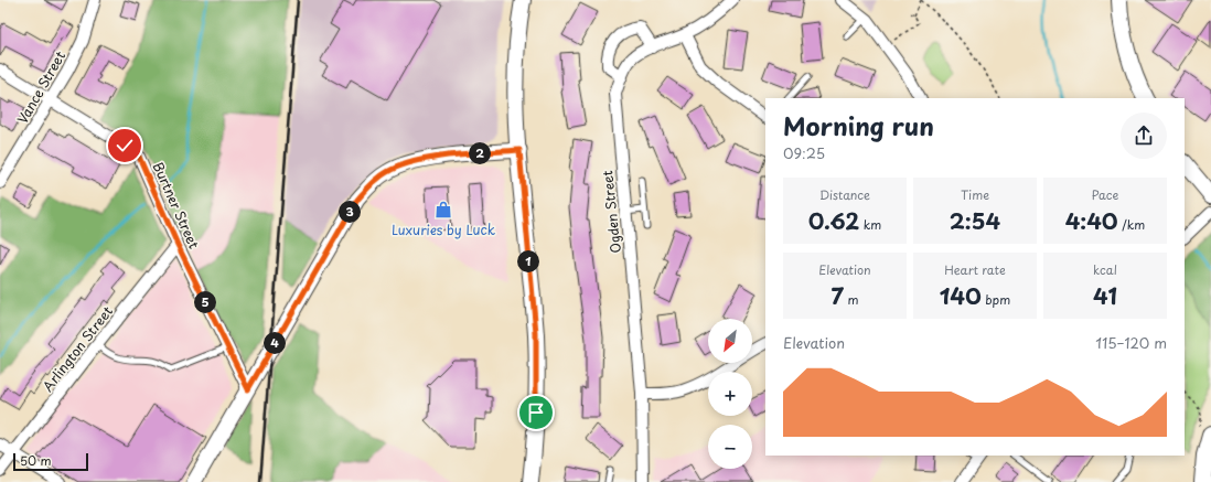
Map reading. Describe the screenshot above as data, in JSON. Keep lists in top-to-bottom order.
{
  "streets": {
    "street": [
      "Vance Street",
      "Burtner Street",
      "Ogden Street",
      "Arlington Street"
    ]
  },
  "crossings": [
    ["Vance Street", "Burtner Street"],
    ["Burtner Street", "Arlington Street"]
  ],
  "places": {
    "shop": ["Luxuries by Luck"]
  },
  "scale_bar": "50 m",
  "north": "bottom left",
  "page": {
    "heading": ["Morning run", "09:25"],
    "pins": [
      "2",
      "3",
      "1",
      "5",
      "4"
    ],
    "stats": [
      ["Distance", "0.62 km"],
      ["Time", "2:54"],
      ["Pace", "4:40 /km"],
      ["Elevation", "7 m"],
      ["Heart rate", "140 bpm"],
      ["kcal", "41"]
    ],
    "map_buttons": ["+", "−"],
    "chart": ["Elevation", "115–120 m"],
    "scale": "50 m"
  }
}
